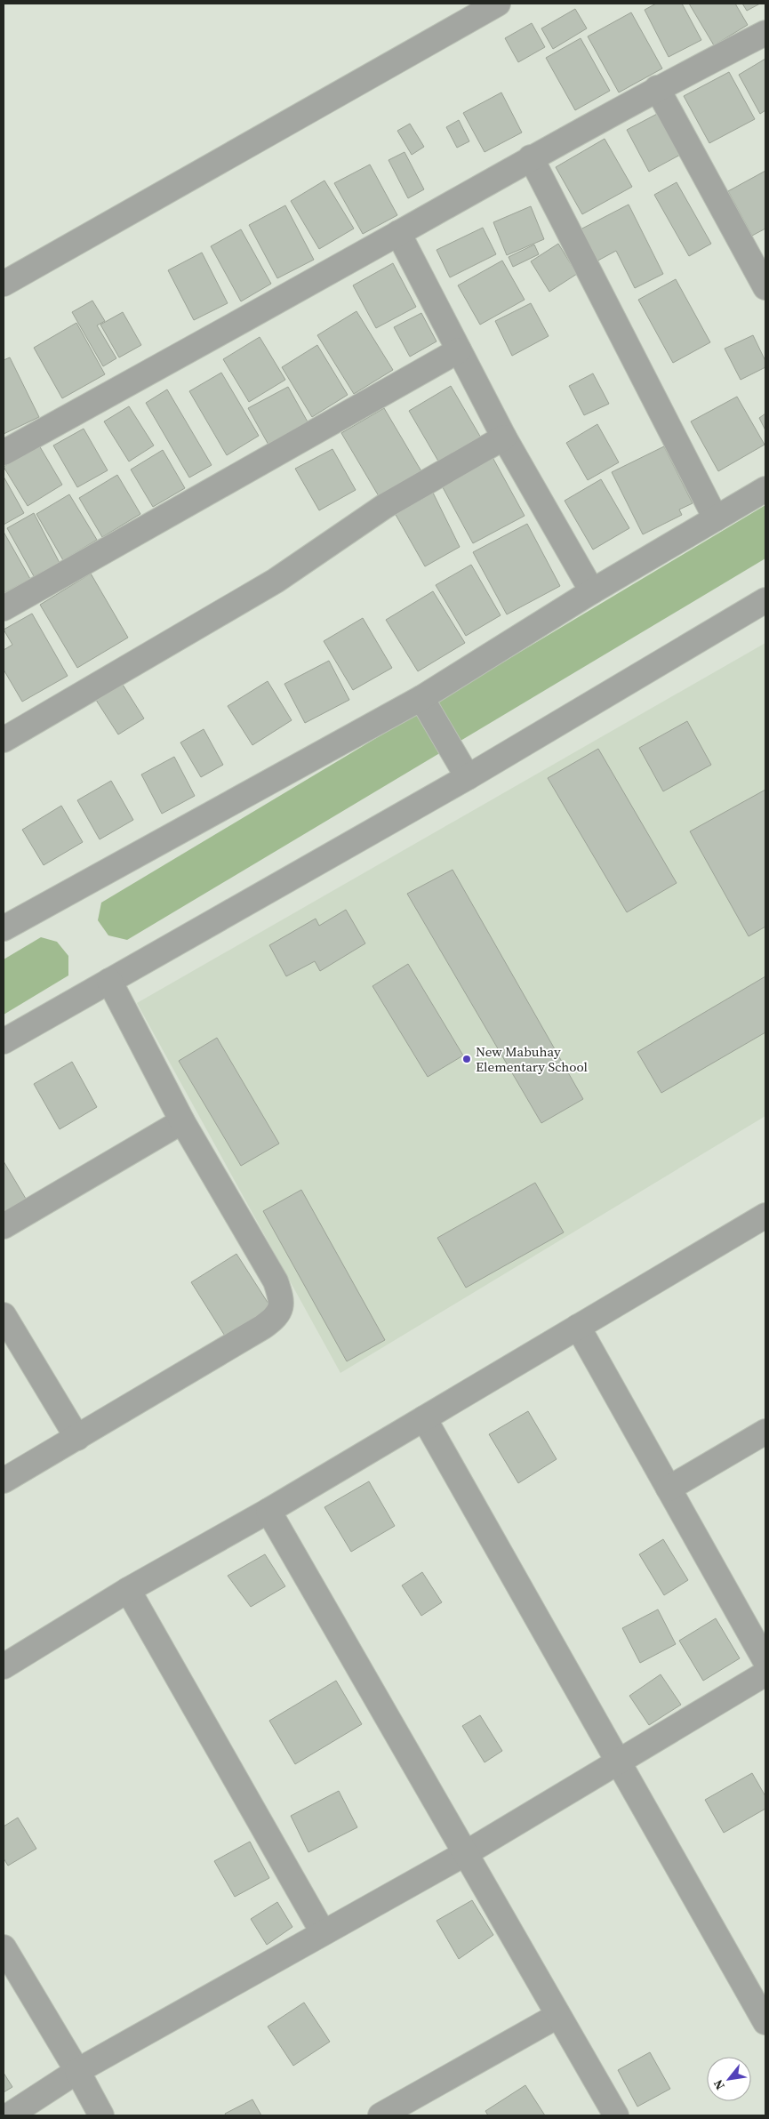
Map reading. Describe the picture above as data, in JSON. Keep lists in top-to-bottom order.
{
  "places": ["New Mabuhay Elementary School"],
  "north": "bottom left"
}
